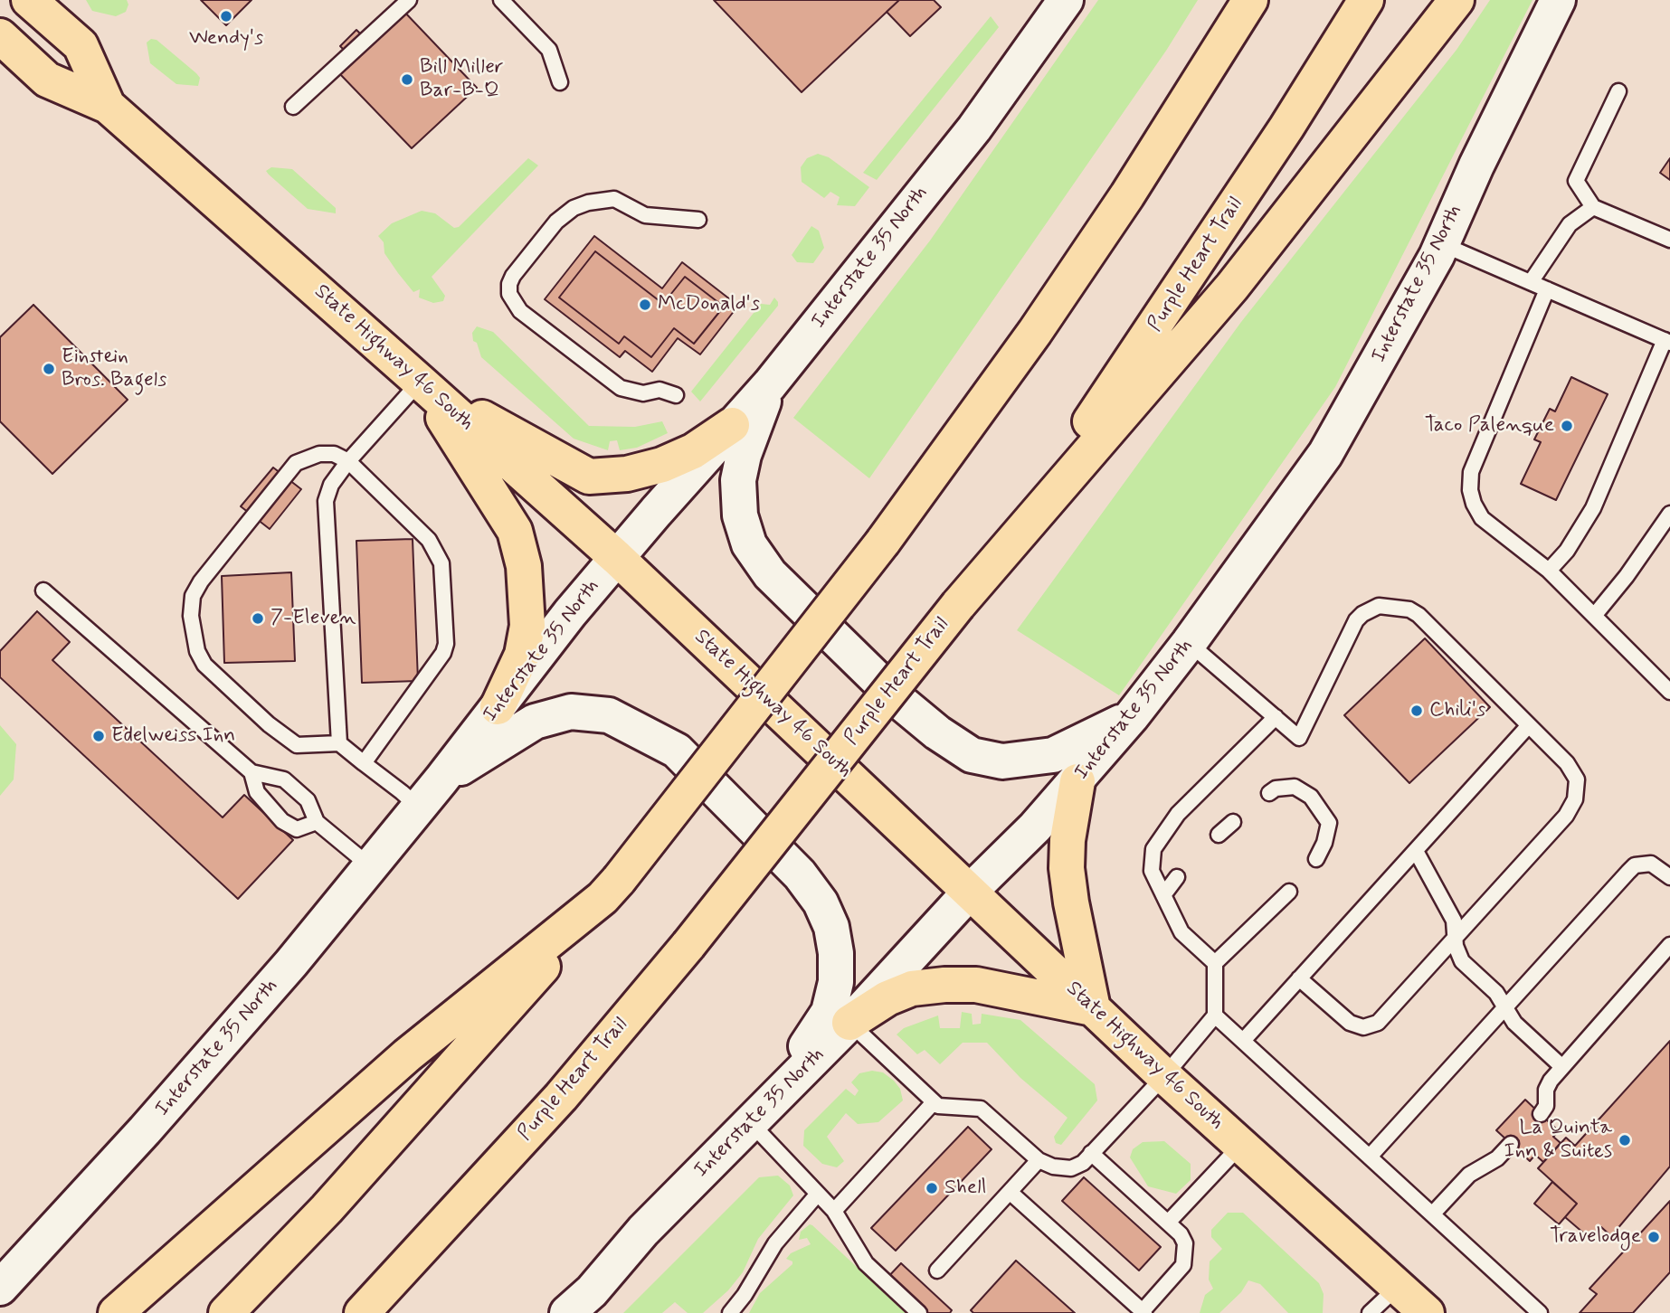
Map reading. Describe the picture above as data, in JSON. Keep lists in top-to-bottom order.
{
  "streets": {
    "main road": ["Interstate 35 North", "Purple Heart Trail", "State Highway 46 South"]
  },
  "crossings": [
    ["Interstate 35 North", "State Highway 46 South"]
  ],
  "places": [
    "Wendy's",
    "Bill Miller Bar-B-Q",
    "McDonald's",
    "Einstein Bros. Bagels",
    "Taco Palenque",
    "7-Eleven",
    "Chili's",
    "Edelweiss Inn",
    "La Quinta Inn & Suites",
    "Shell",
    "Travelodge"
  ]
}
